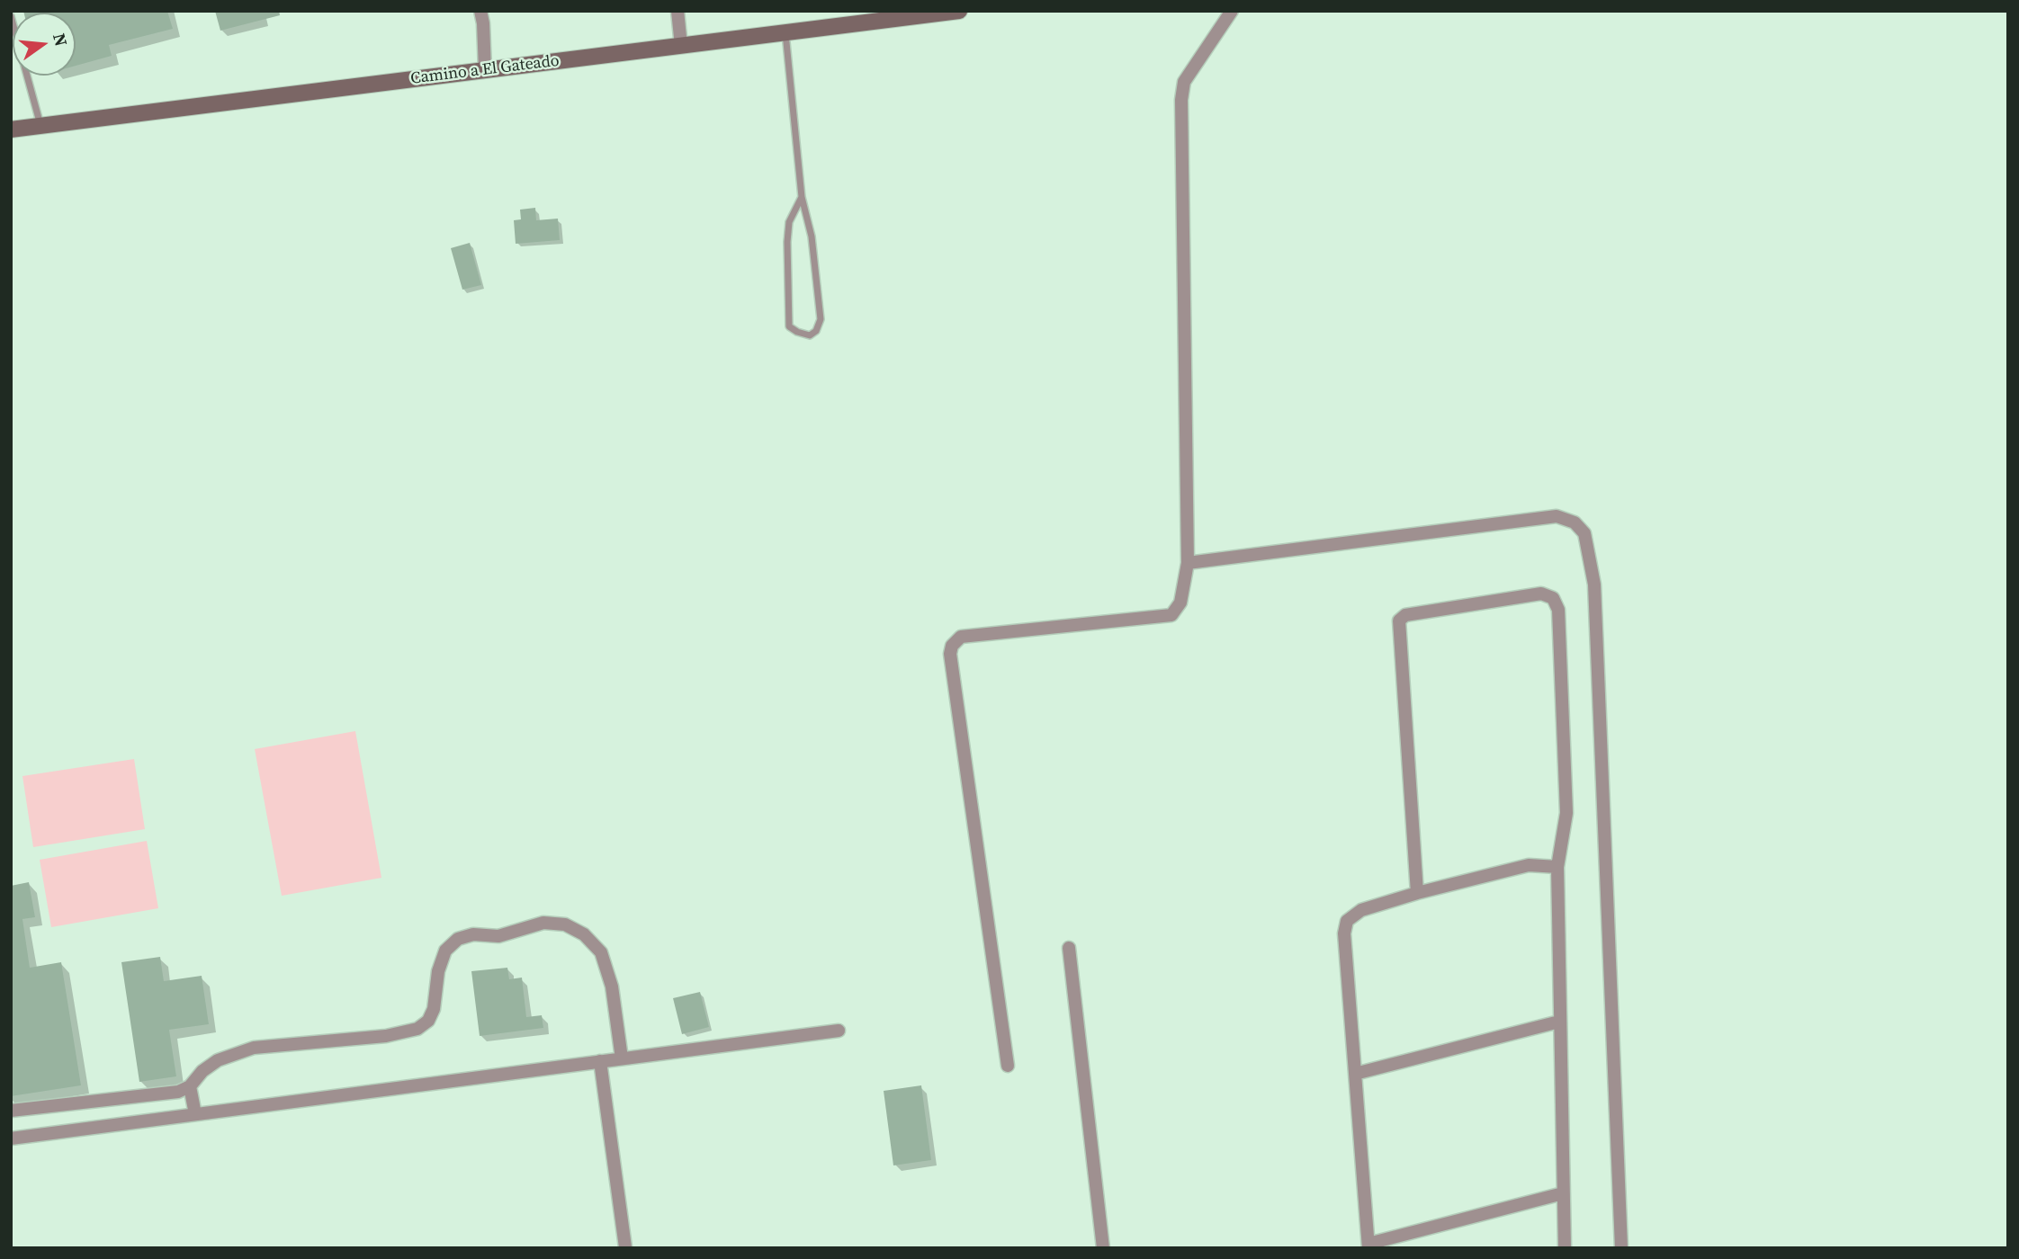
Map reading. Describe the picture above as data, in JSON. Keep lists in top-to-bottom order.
{
  "streets": {
    "street": ["Camino a El Gateado"]
  },
  "north": "right"
}
